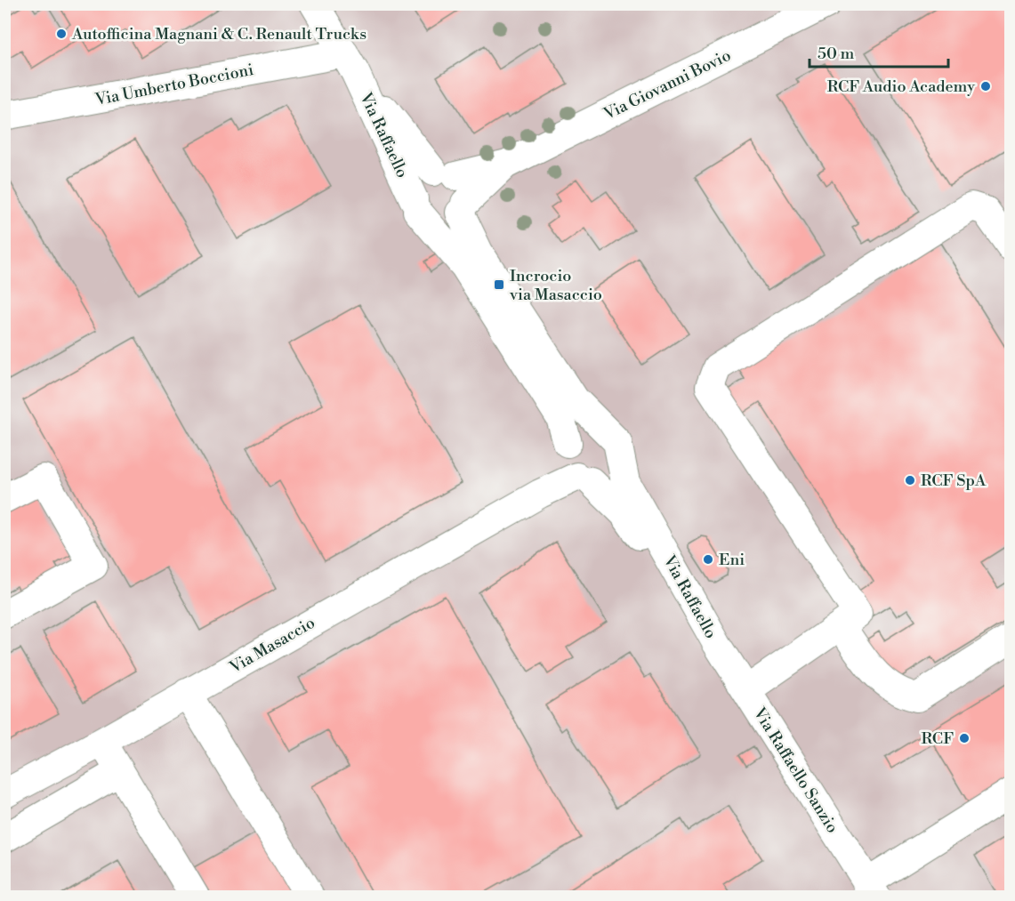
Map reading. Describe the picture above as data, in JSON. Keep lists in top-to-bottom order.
{
  "streets": {
    "street": [
      "Via Umberto Boccioni",
      "Via Giovanni Bovio",
      "Via Raffaello",
      "Via Masaccio",
      "Via Raffaello Sanzio"
    ]
  },
  "crossings": [
    ["Via Umberto Boccioni", "Via Raffaello"],
    ["Via Giovanni Bovio", "Via Raffaello"],
    ["Via Raffaello", "Via Masaccio"],
    ["Via Raffaello", "Via Raffaello Sanzio"]
  ],
  "places": {
    "other": [
      "Autofficina Magnani & C. Renault Trucks",
      "RCF Audio Academy",
      "RCF SpA",
      "Eni",
      "RCF"
    ],
    "transit": ["Incrocio via Masaccio"]
  },
  "scale_bar": "50 m"
}
